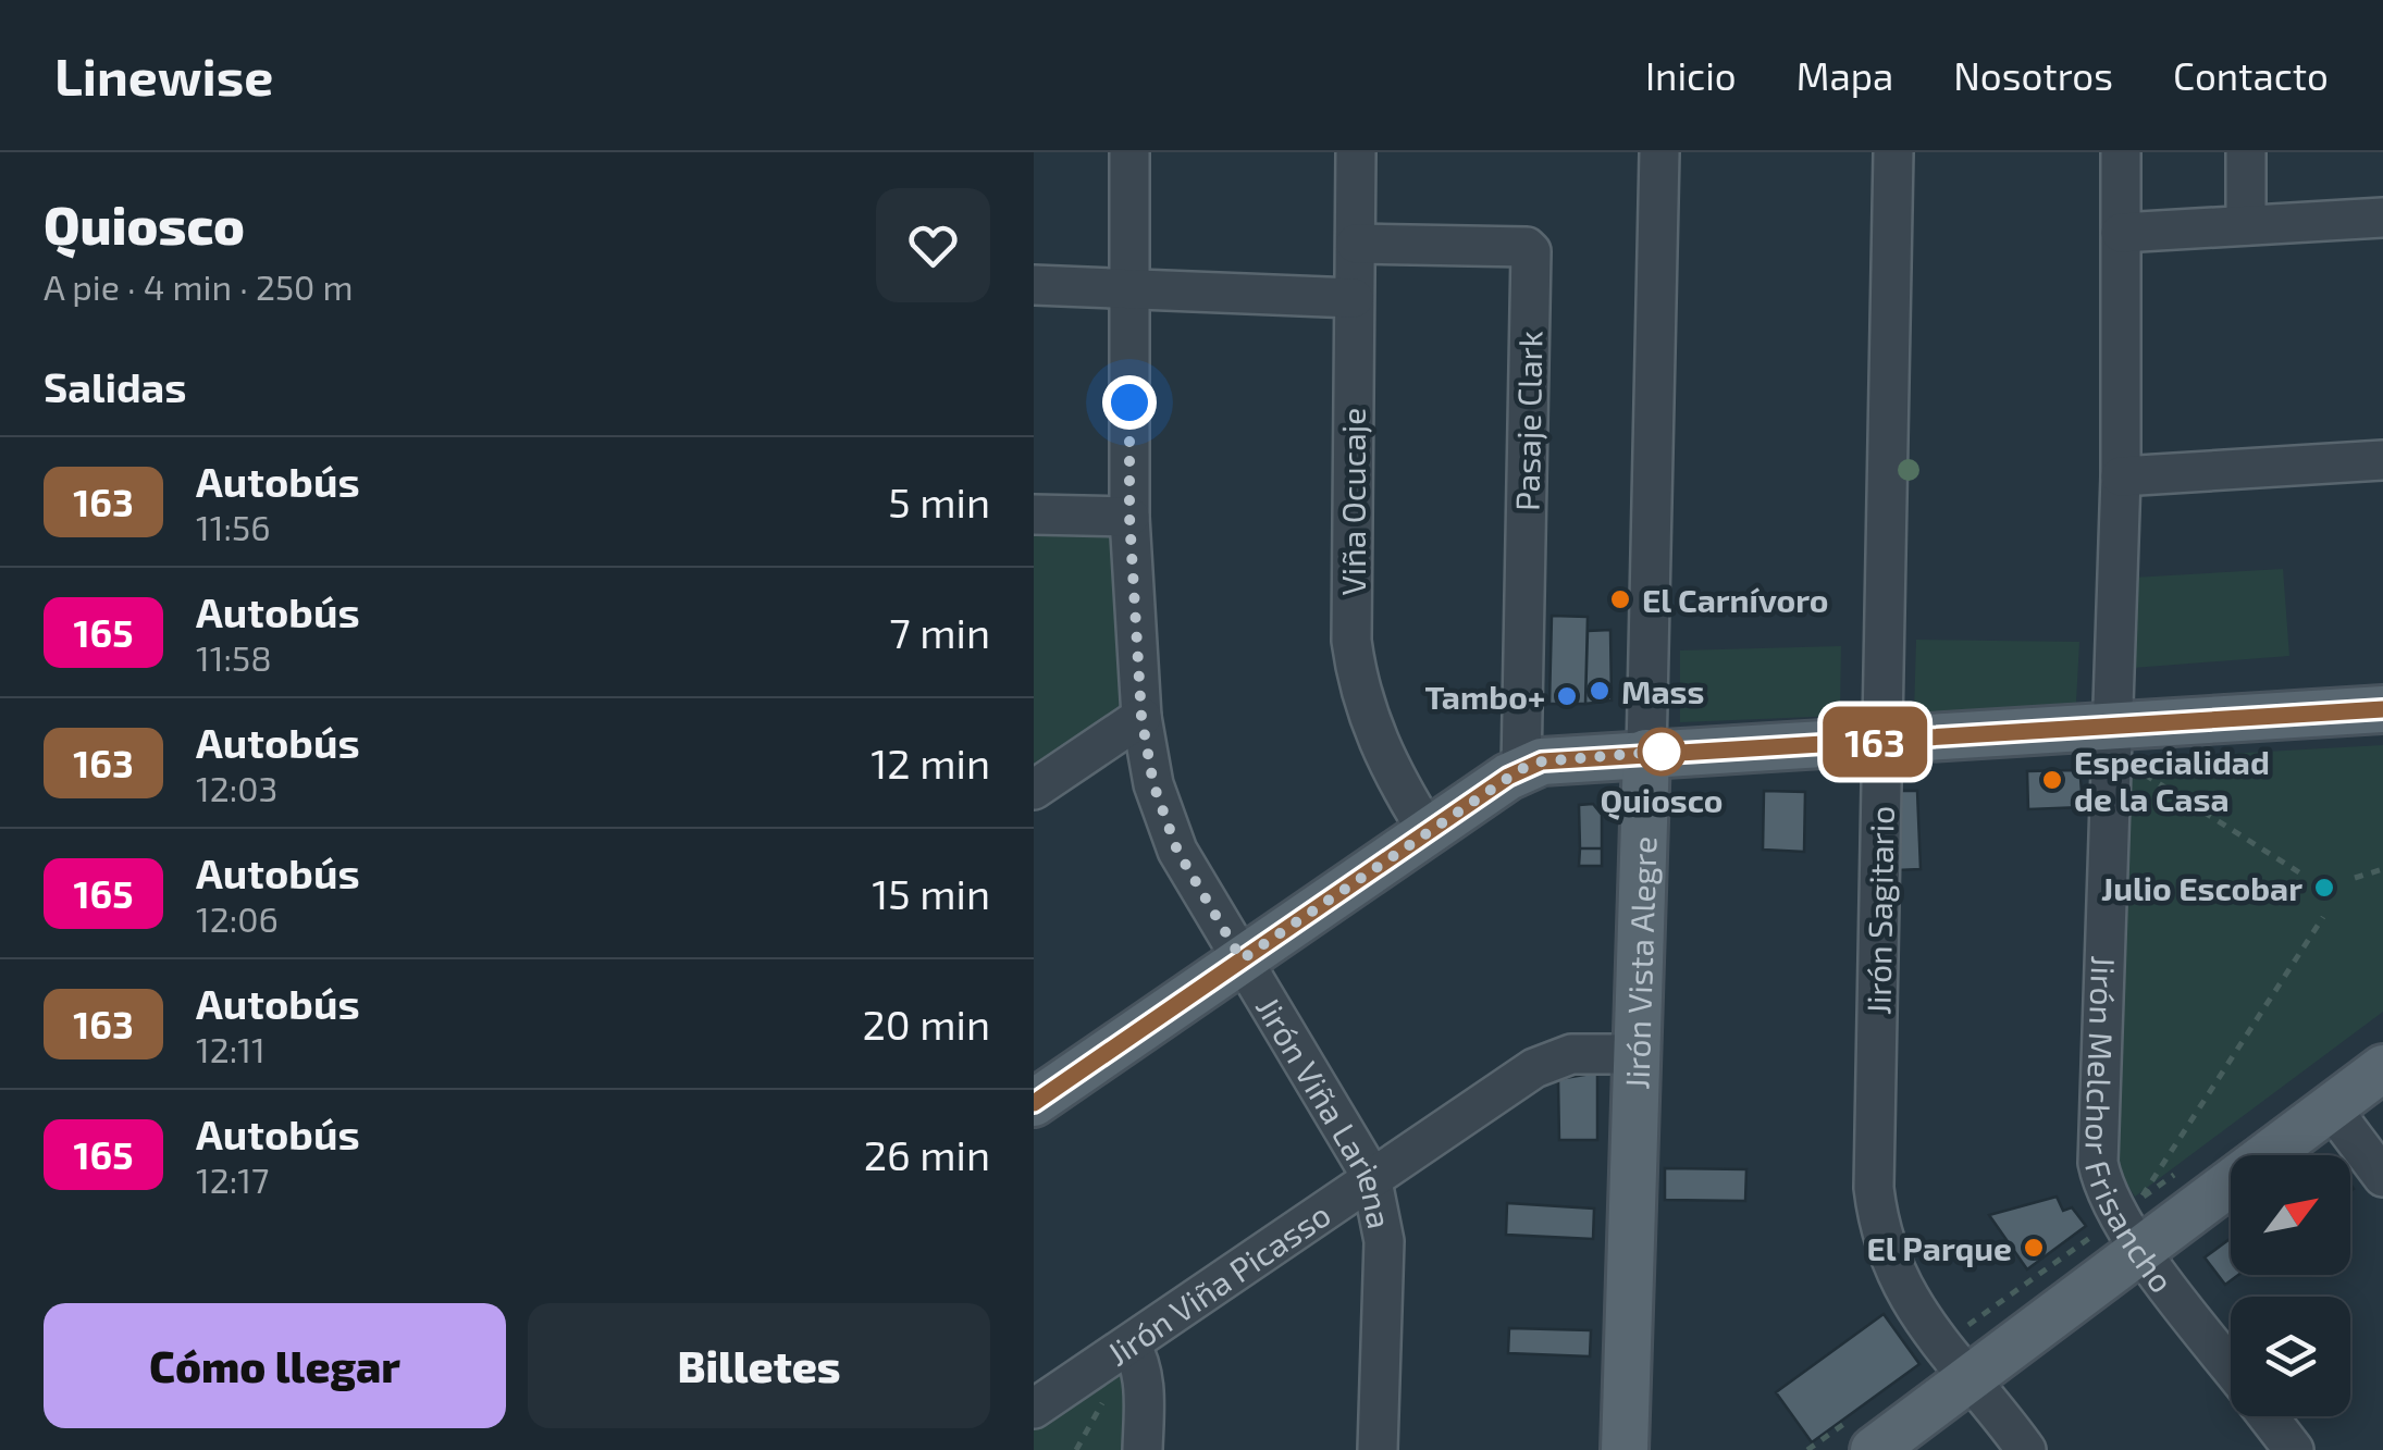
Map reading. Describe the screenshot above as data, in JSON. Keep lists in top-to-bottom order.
{
  "streets": {
    "main road": ["Jirón Vista Alegre"],
    "street": [
      "Pasaje Clark",
      "Viña Ocucaje",
      "Jirón Sagitario",
      "Jirón Viña Lariena",
      "Jirón Melchor Frisancho",
      "Jirón Viña Picasso"
    ]
  },
  "crossings": [
    ["Pasaje Clark", "Viña Ocucaje"],
    ["Jirón Vista Alegre", "Jirón Viña Picasso"],
    ["Jirón Viña Lariena", "Jirón Viña Picasso"]
  ],
  "places": [
    "El Carnívoro",
    "Mass",
    "Tambo+",
    "Quiosco",
    "Especialidad de la Casa",
    "Julio Escobar",
    "El Parque"
  ],
  "lines": ["bus line 163"],
  "north": "top right",
  "page": {
    "header": "Linewise",
    "nav": [
      "Inicio",
      "Mapa",
      "Nosotros",
      "Contacto"
    ],
    "heading": [
      ["Quiosco", "A pie · 4 min · 250 m"],
      "Salidas"
    ],
    "on_map": "163",
    "list": [
      {
        "mark": "163",
        "name": "Autobús",
        "note": "11:56",
        "value": "5 min"
      },
      {
        "mark": "165",
        "name": "Autobús",
        "note": "11:58",
        "value": "7 min"
      },
      {
        "mark": "163",
        "name": "Autobús",
        "note": "12:03",
        "value": "12 min"
      },
      {
        "mark": "165",
        "name": "Autobús",
        "note": "12:06",
        "value": "15 min"
      },
      {
        "mark": "163",
        "name": "Autobús",
        "note": "12:11",
        "value": "20 min"
      },
      {
        "mark": "165",
        "name": "Autobús",
        "note": "12:17",
        "value": "26 min"
      }
    ],
    "buttons": ["Cómo llegar", "Billetes"]
  }
}
